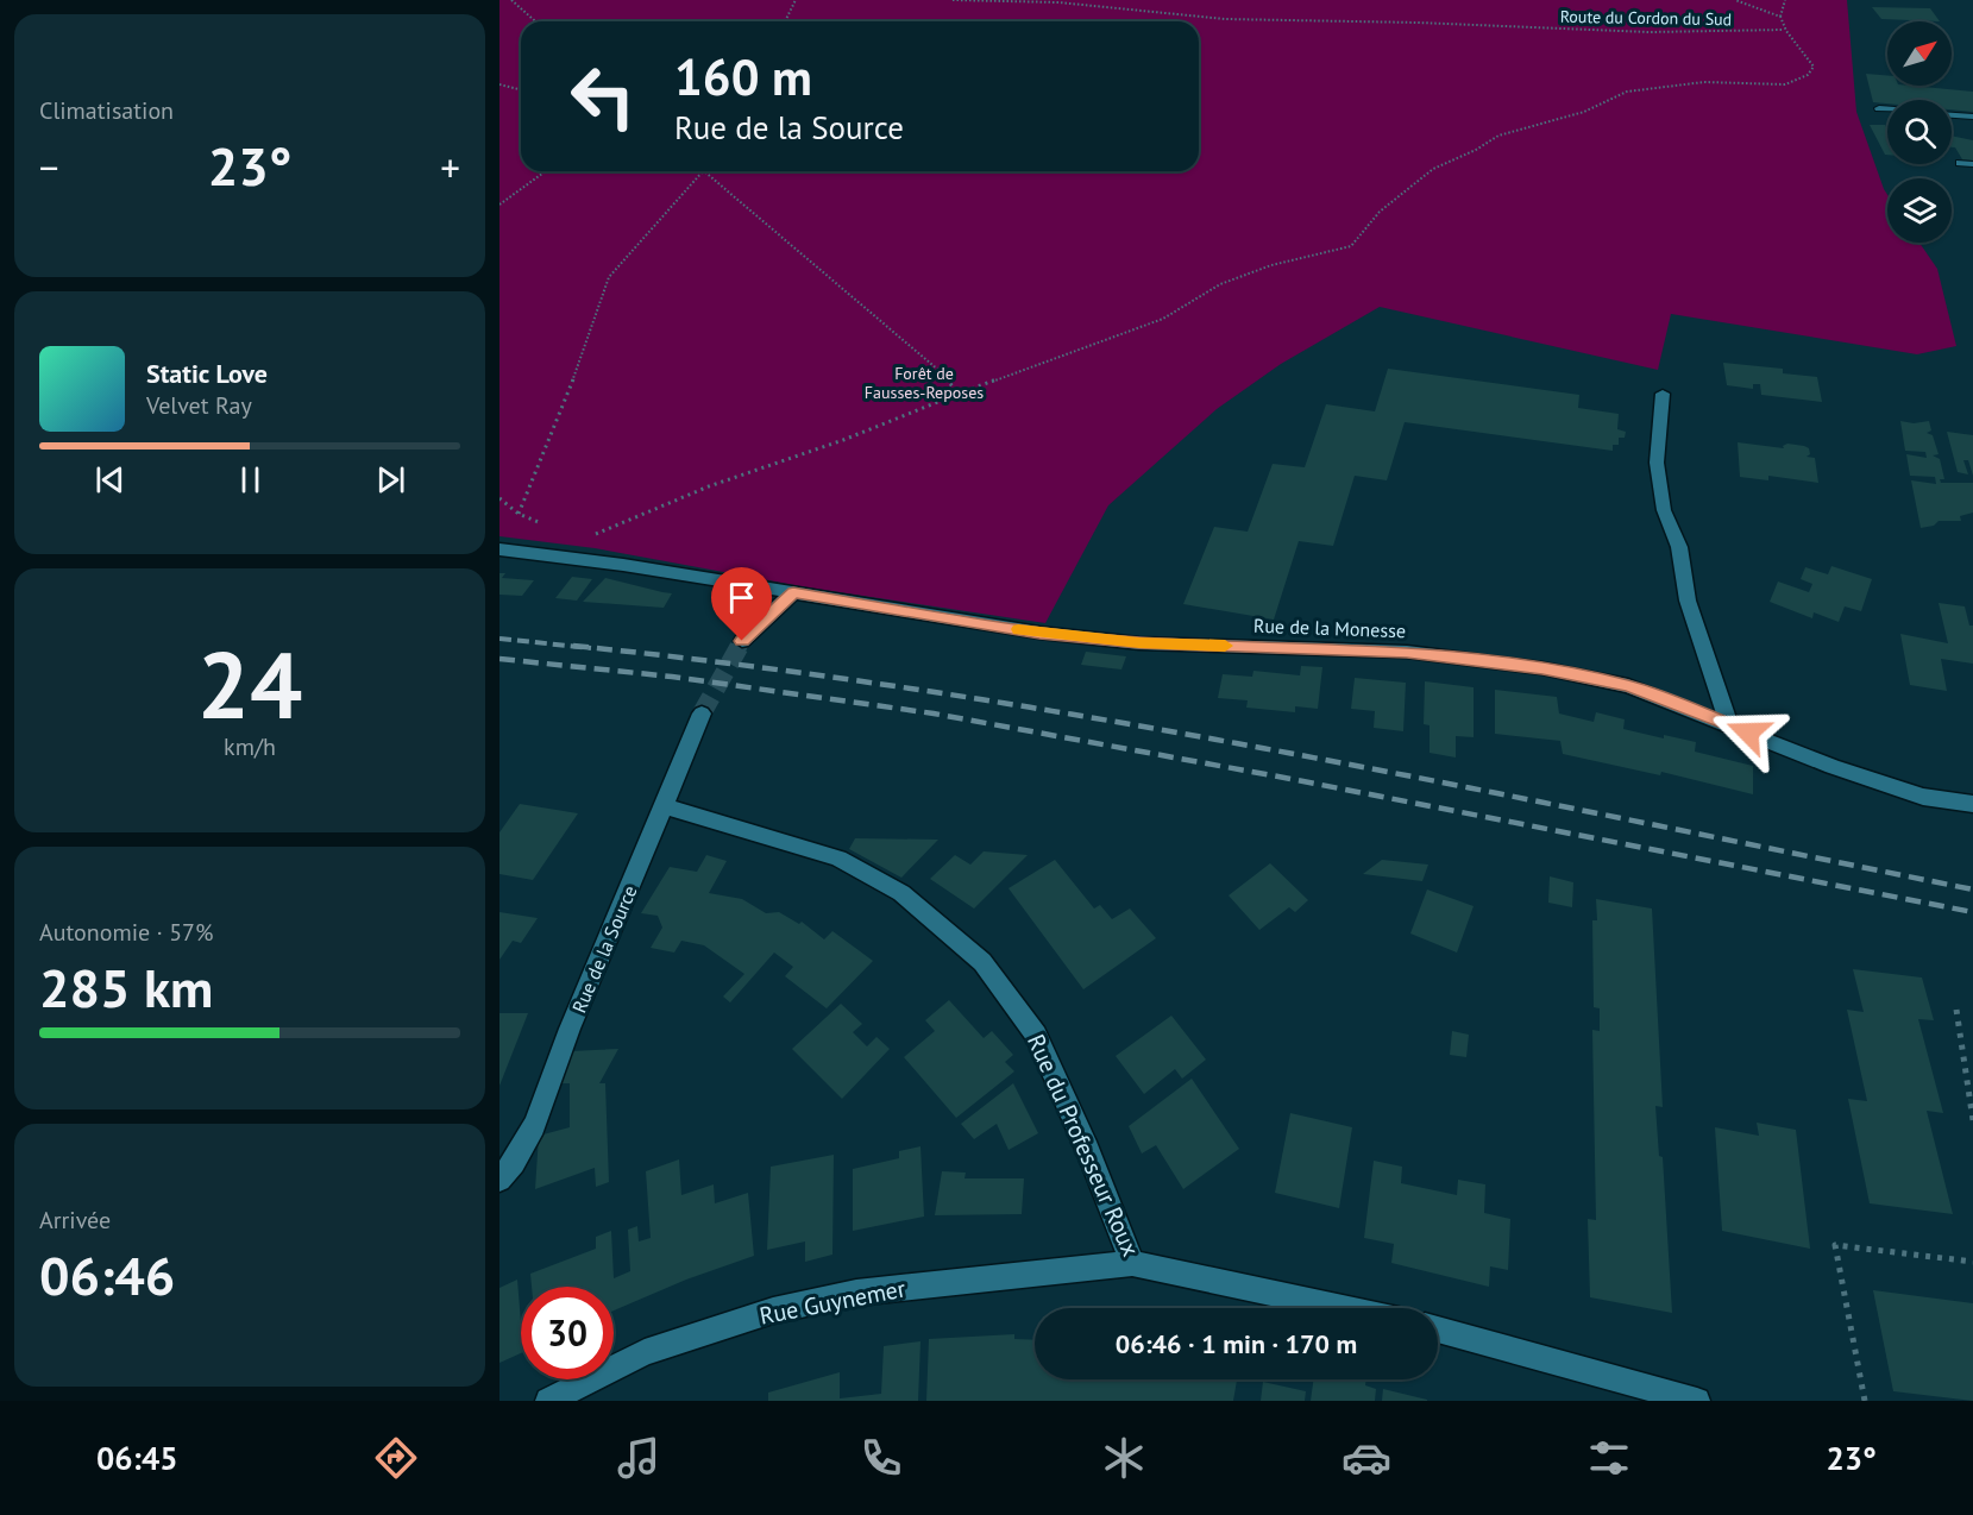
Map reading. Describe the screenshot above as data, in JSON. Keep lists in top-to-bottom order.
{
  "streets": {
    "street": [
      "Rue de la Monesse",
      "Rue de la Source",
      "Rue du Professeur Roux",
      "Rue Guynemer"
    ],
    "path": ["Route du Cordon du Sud"]
  },
  "crossings": [
    ["Rue de la Source", "Rue du Professeur Roux"],
    ["Rue du Professeur Roux", "Rue Guynemer"]
  ],
  "parks": ["Forêt de Fausses-Reposes"],
  "north": "top right",
  "page": {
    "tile": [
      "Climatisation",
      ["24", "km/h"],
      ["Autonomie · 57%", "285 km"],
      ["Arrivée", "06:46"]
    ],
    "turn": ["160 m", "Rue de la Source"],
    "heat": ["−", "23°", "+"],
    "song": ["Static Love", "Velvet Ray"],
    "limit": "30",
    "trip": "06:46 · 1 min · 170 m",
    "tabs": ["06:45", "23°"]
  }
}
